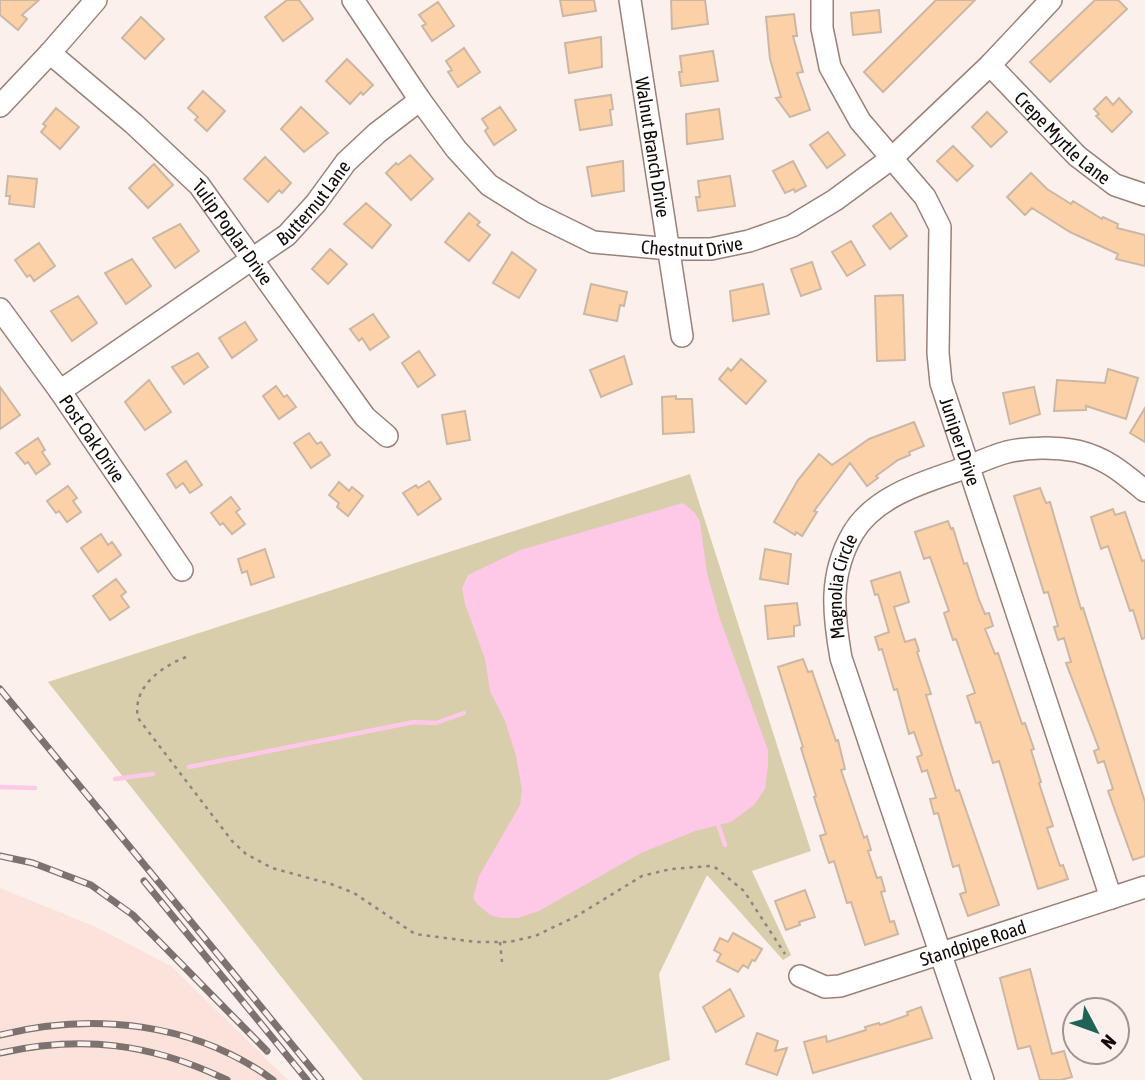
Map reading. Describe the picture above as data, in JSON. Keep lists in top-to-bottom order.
{
  "streets": {
    "street": [
      "Crepe Myrtle Lane",
      "Walnut Branch Drive",
      "Butternut Lane",
      "Tulip Poplar Drive",
      "Chestnut Drive",
      "Post Oak Drive",
      "Juniper Drive",
      "Magnolia Circle",
      "Standpipe Road"
    ]
  },
  "crossings": [
    ["Crepe Myrtle Lane", "Chestnut Drive"],
    ["Walnut Branch Drive", "Chestnut Drive"],
    ["Butternut Lane", "Tulip Poplar Drive"],
    ["Butternut Lane", "Chestnut Drive"],
    ["Butternut Lane", "Post Oak Drive"],
    ["Chestnut Drive", "Juniper Drive"],
    ["Juniper Drive", "Magnolia Circle"],
    ["Juniper Drive", "Standpipe Road"],
    ["Magnolia Circle", "Standpipe Road"]
  ],
  "north": "bottom right"
}
